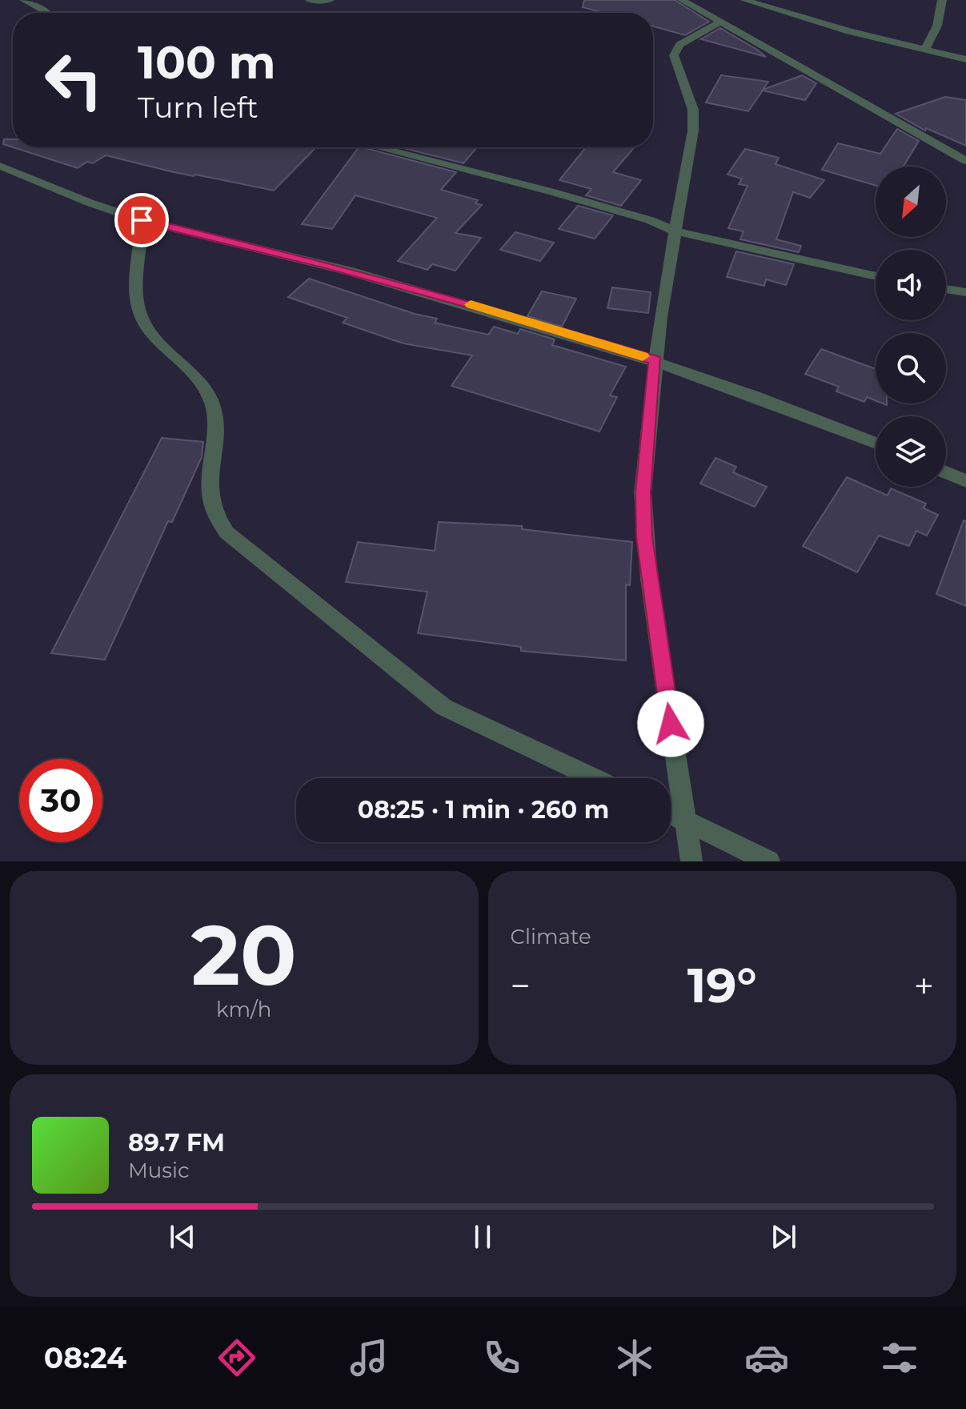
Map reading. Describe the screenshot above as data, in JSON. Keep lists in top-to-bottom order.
{
  "north": "bottom left",
  "page": {
    "turn": ["100 m", "Turn left"],
    "limit": "30",
    "trip": "08:25 · 1 min · 260 m",
    "tile": [
      ["20", "km/h"],
      "Climate"
    ],
    "heat": ["−", "19°", "+"],
    "song": ["89.7 FM", "Music"],
    "tabs": "08:24"
  }
}
